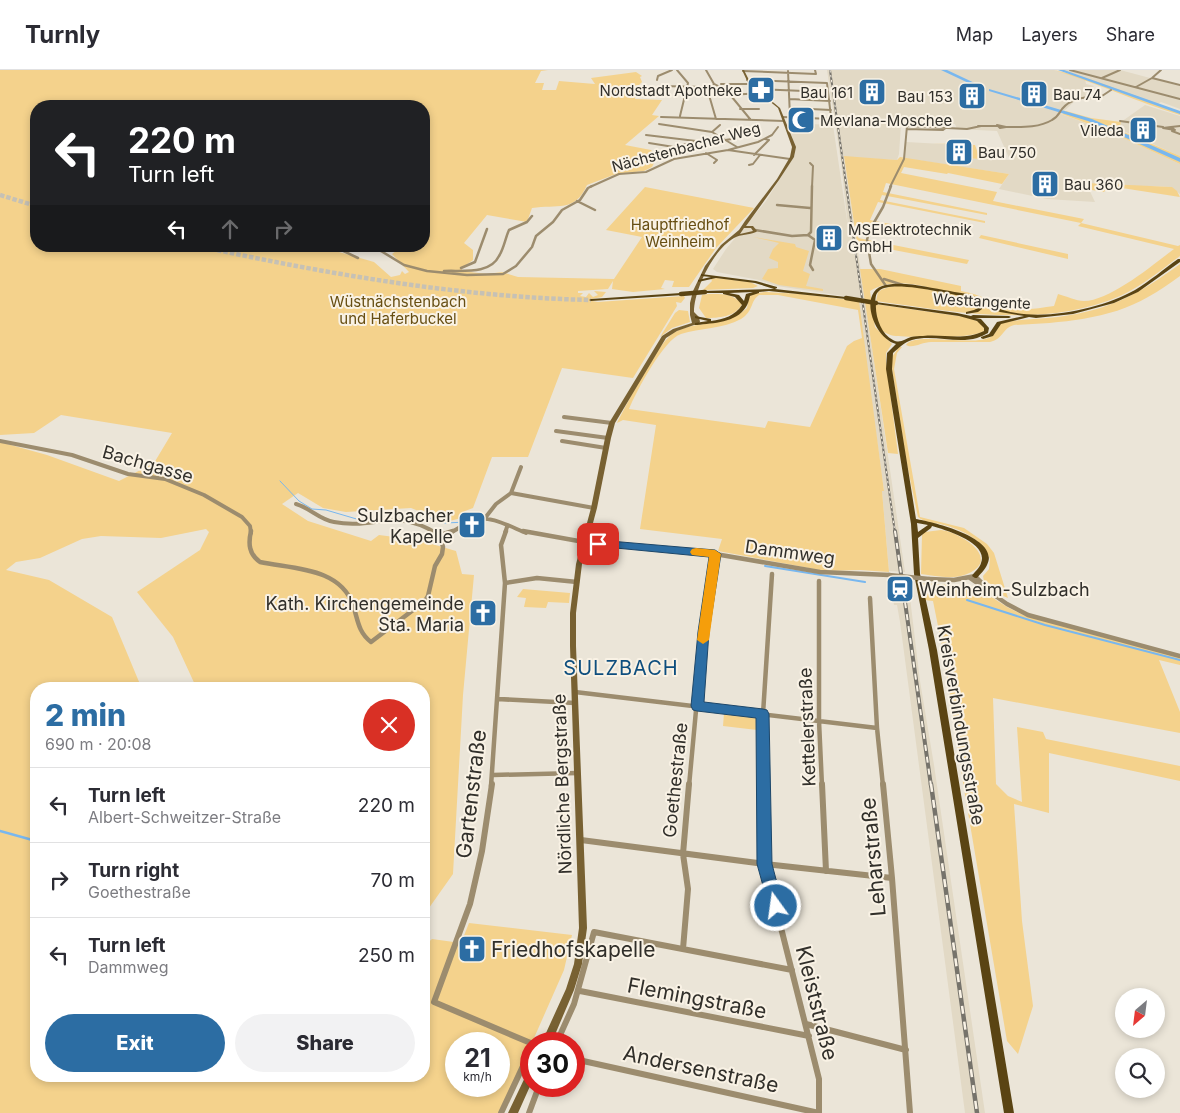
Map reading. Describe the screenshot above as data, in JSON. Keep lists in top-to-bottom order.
{
  "streets": {
    "main road": ["Westtangente", "Kreisverbindungsstraße", "Nördliche Bergstraße"],
    "street": [
      "Nächstenbacher Weg",
      "Bachgasse",
      "Dammweg",
      "Kettelerstraße",
      "Goethestraße",
      "Gartenstraße",
      "Leharstraße",
      "Flemingstraße",
      "Kleiststraße",
      "Andersenstraße"
    ]
  },
  "crossings": [
    ["Dammweg", "Goethestraße"],
    ["Dammweg", "Nördliche Bergstraße"],
    ["Flemingstraße", "Kleiststraße"],
    ["Kleiststraße", "Andersenstraße"]
  ],
  "districts": ["SULZBACH"],
  "parks": ["Hauptfriedhof Weinheim", "Wüstnächstenbach und Haferbuckel"],
  "places": {
    "pharmacy": ["Nordstadt Apotheke"],
    "building": [
      "Bau 161",
      "Bau 74",
      "Bau 153",
      "Vileda",
      "Bau 750",
      "Bau 360",
      "MSElektrotechnik GmbH"
    ],
    "mosque": ["Mevlana-Moschee"],
    "church": ["Sulzbacher Kapelle", "Kath. Kirchengemeinde Sta. Maria", "Friedhofskapelle"],
    "station": ["Weinheim-Sulzbach"]
  },
  "north": "bottom left",
  "page": {
    "header": "Turnly",
    "nav": ["Map", "Layers", "Share"],
    "turn": ["220 m", "Turn left"],
    "heading": ["2 min", "690 m · 20:08"],
    "list": [
      {
        "name": "Turn left",
        "note": "Albert-Schweitzer-Straße",
        "value": "220 m"
      },
      {
        "name": "Turn right",
        "note": "Goethestraße",
        "value": "70 m"
      },
      {
        "name": "Turn left",
        "note": "Dammweg",
        "value": "250 m"
      }
    ],
    "buttons": ["Exit", "Share"],
    "speed": "21 km/h",
    "limit": "30"
  }
}
